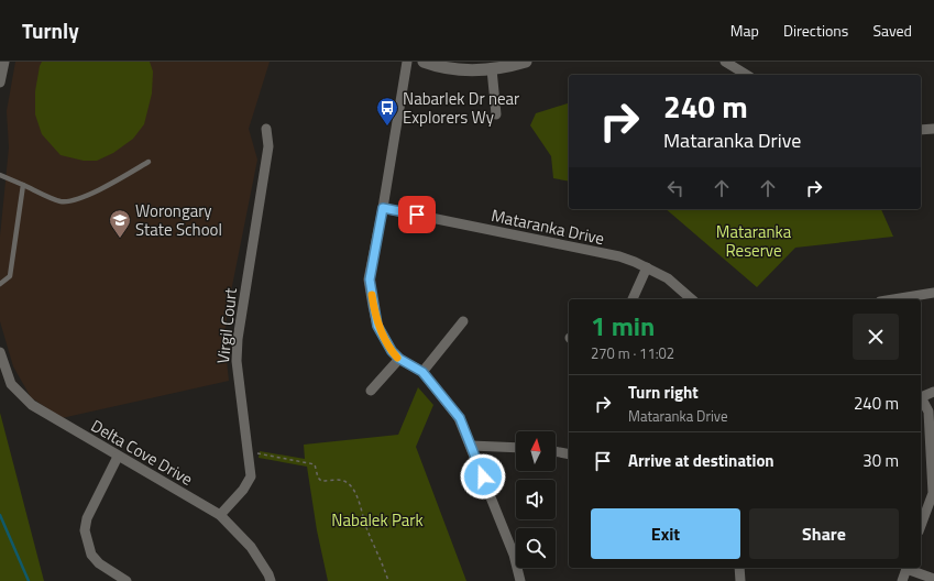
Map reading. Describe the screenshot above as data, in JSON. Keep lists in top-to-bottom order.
{
  "streets": {
    "street": ["Mataranka Drive", "Virgil Court", "Delta Cove Drive"]
  },
  "crossings": [
    ["Virgil Court", "Delta Cove Drive"]
  ],
  "parks": ["Mataranka Reserve", "Nabalek Park"],
  "places": {
    "bus stop": ["Nabarlek Dr near Explorers Wy"],
    "school or university": ["Worongary State School"]
  },
  "north": "top",
  "page": {
    "header": "Turnly",
    "nav": ["Map", "Directions", "Saved"],
    "turn": ["240 m", "Mataranka Drive"],
    "heading": ["1 min", "270 m · 11:02"],
    "list": [
      {
        "name": "Turn right",
        "note": "Mataranka Drive",
        "value": "240 m"
      },
      {
        "name": "Arrive at destination",
        "value": "30 m"
      }
    ],
    "buttons": ["Exit", "Share"]
  }
}
